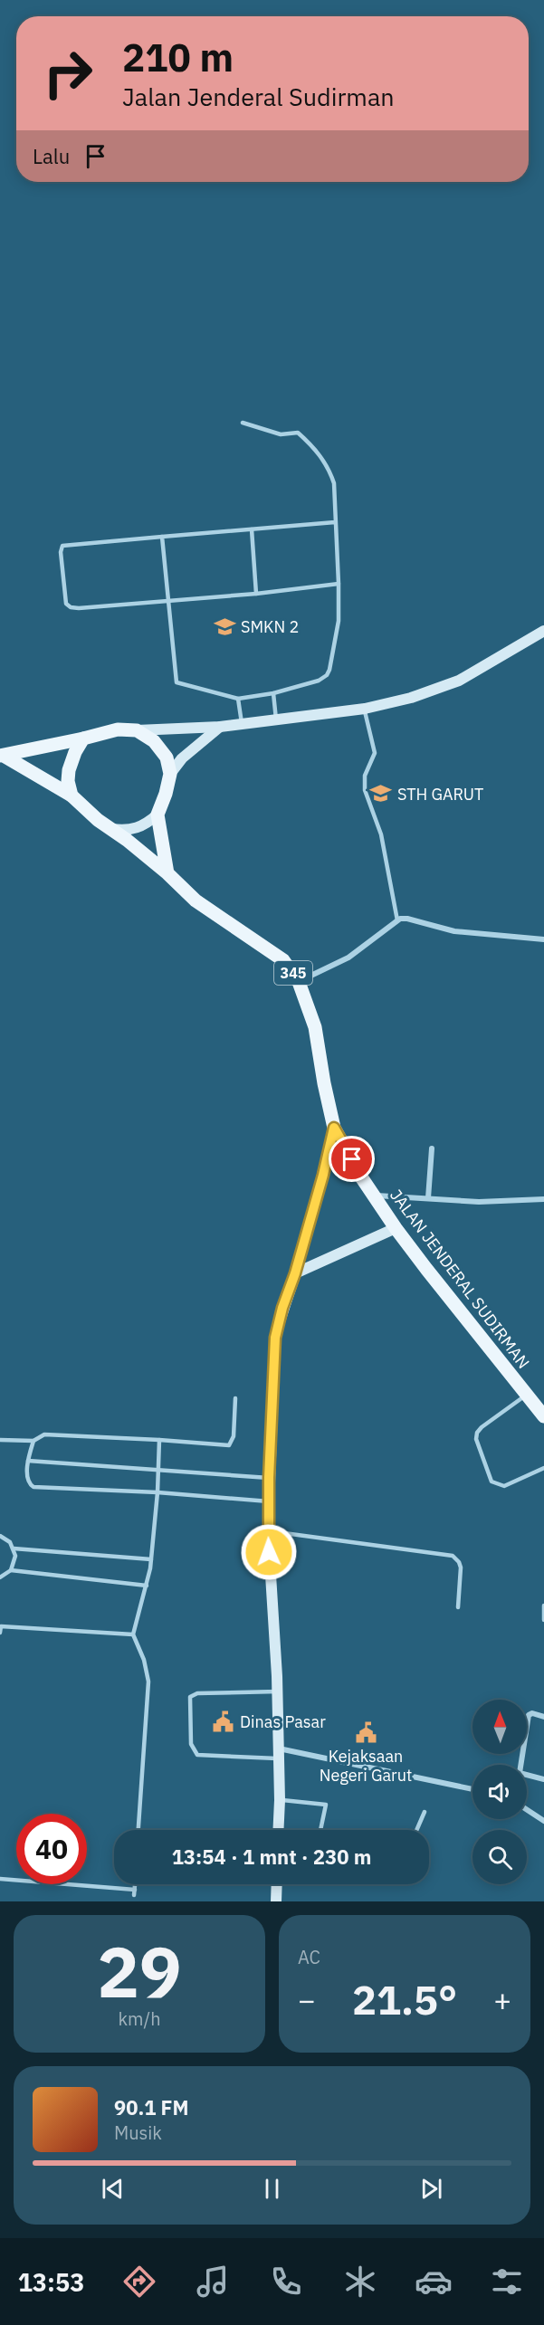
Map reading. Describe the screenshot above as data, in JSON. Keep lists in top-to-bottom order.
{
  "streets": {
    "main road": ["345", "JALAN JENDERAL SUDIRMAN"]
  },
  "crossings": [
    ["345", "JALAN JENDERAL SUDIRMAN"]
  ],
  "places": {
    "school or university": ["SMKN 2", "STH GARUT"],
    "public building": ["Dinas Pasar", "Kejaksaan Negeri Garut"]
  },
  "north": "top",
  "page": {
    "turn": ["210 m", "Jalan Jenderal Sudirman"],
    "then": "Lalu",
    "limit": "40",
    "trip": "13:54 · 1 mnt · 230 m",
    "tile": [
      ["29", "km/h"],
      "AC"
    ],
    "heat": ["−", "21.5°", "+"],
    "song": ["90.1 FM", "Musik"],
    "tabs": "13:53"
  }
}
